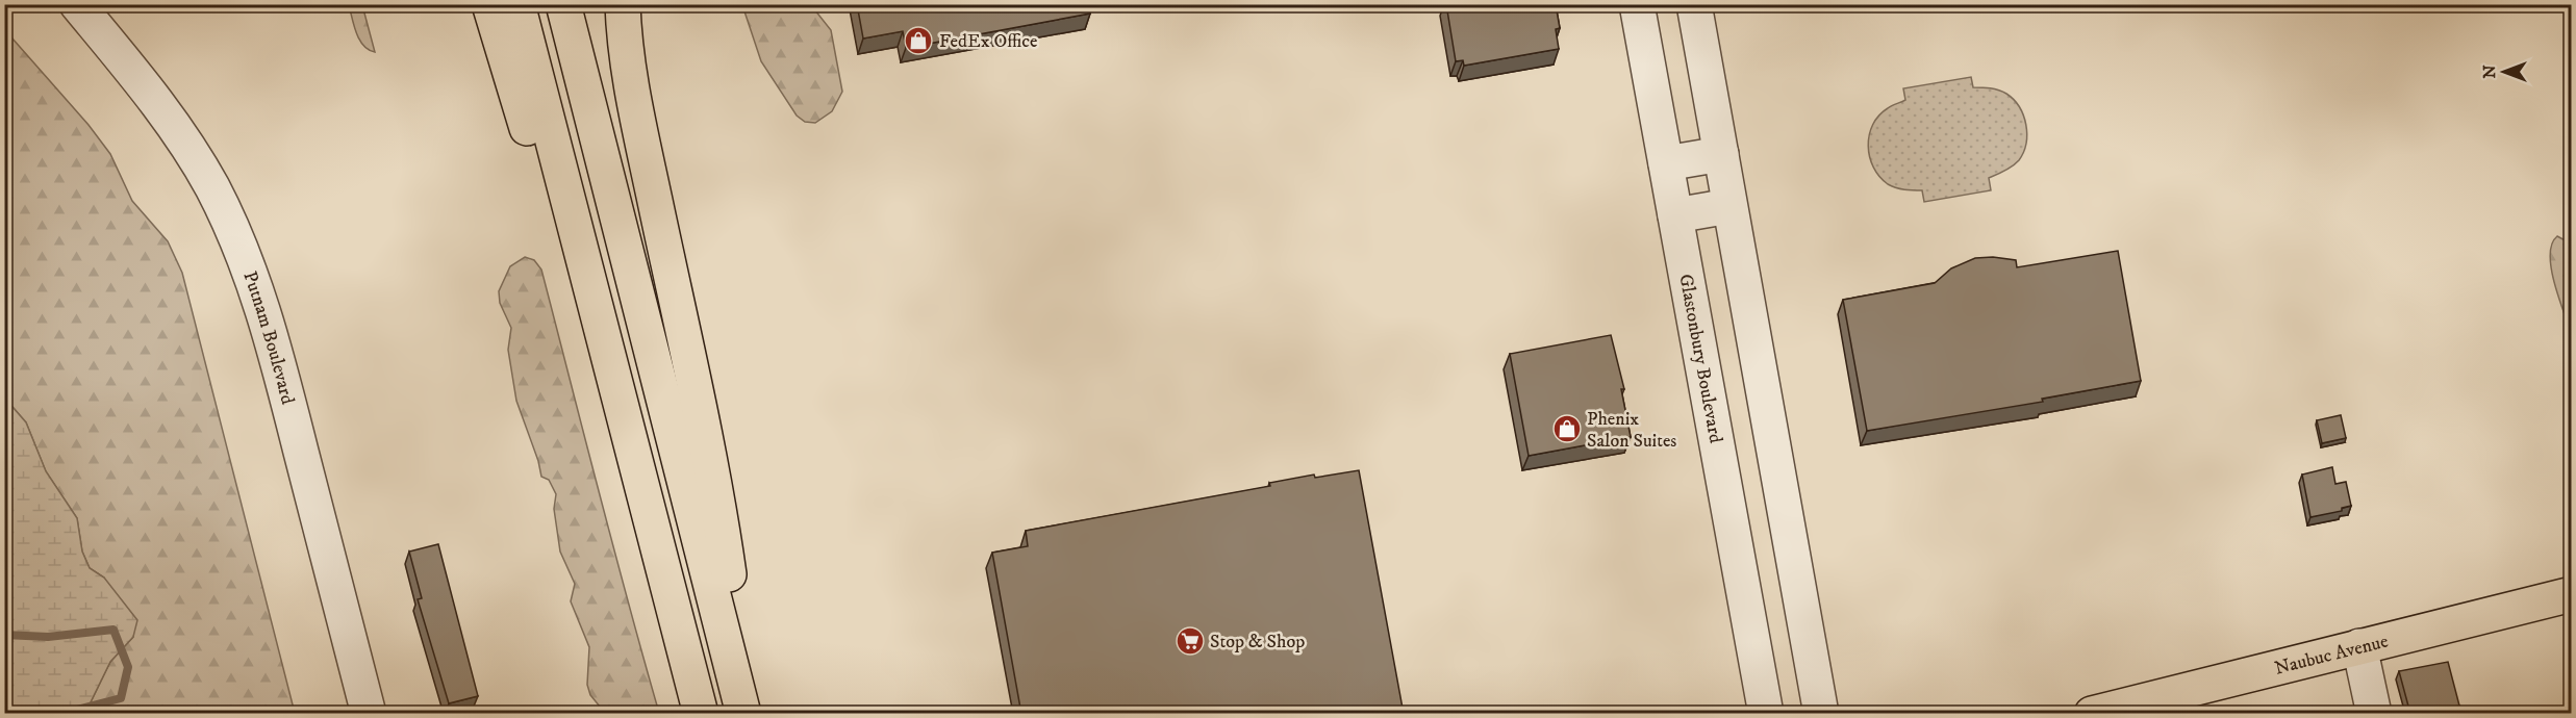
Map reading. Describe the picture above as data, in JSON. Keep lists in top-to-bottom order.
{
  "streets": {
    "main road": ["Naubuc Avenue"],
    "street": ["Putnam Boulevard", "Glastonbury Boulevard"]
  },
  "places": {
    "shop": ["FedEx Office", "Phenix Salon Suites"],
    "supermarket": ["Stop & Shop"]
  },
  "north": "left"
}
